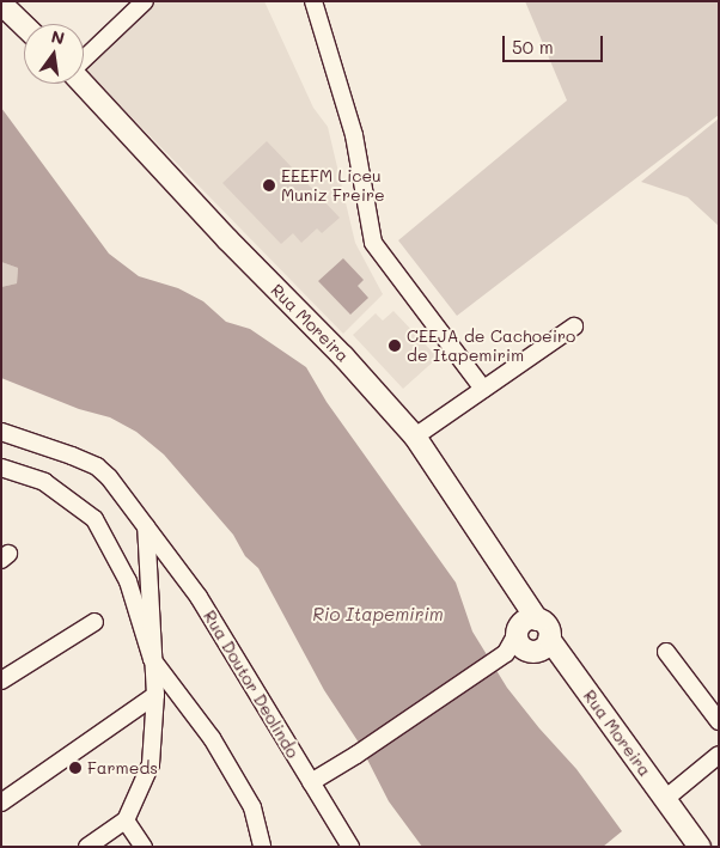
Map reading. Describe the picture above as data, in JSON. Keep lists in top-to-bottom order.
{
  "streets": {
    "main road": ["Rua Moreira"],
    "street": ["Rua Doutor Deolindo"]
  },
  "water": ["Rio Itapemirim"],
  "places": ["EEEFM Liceu Muniz Freire", "CEEJA de Cachoeiro de Itapemirim", "Farmeds"],
  "scale_bar": "50 m",
  "north": "top"
}
